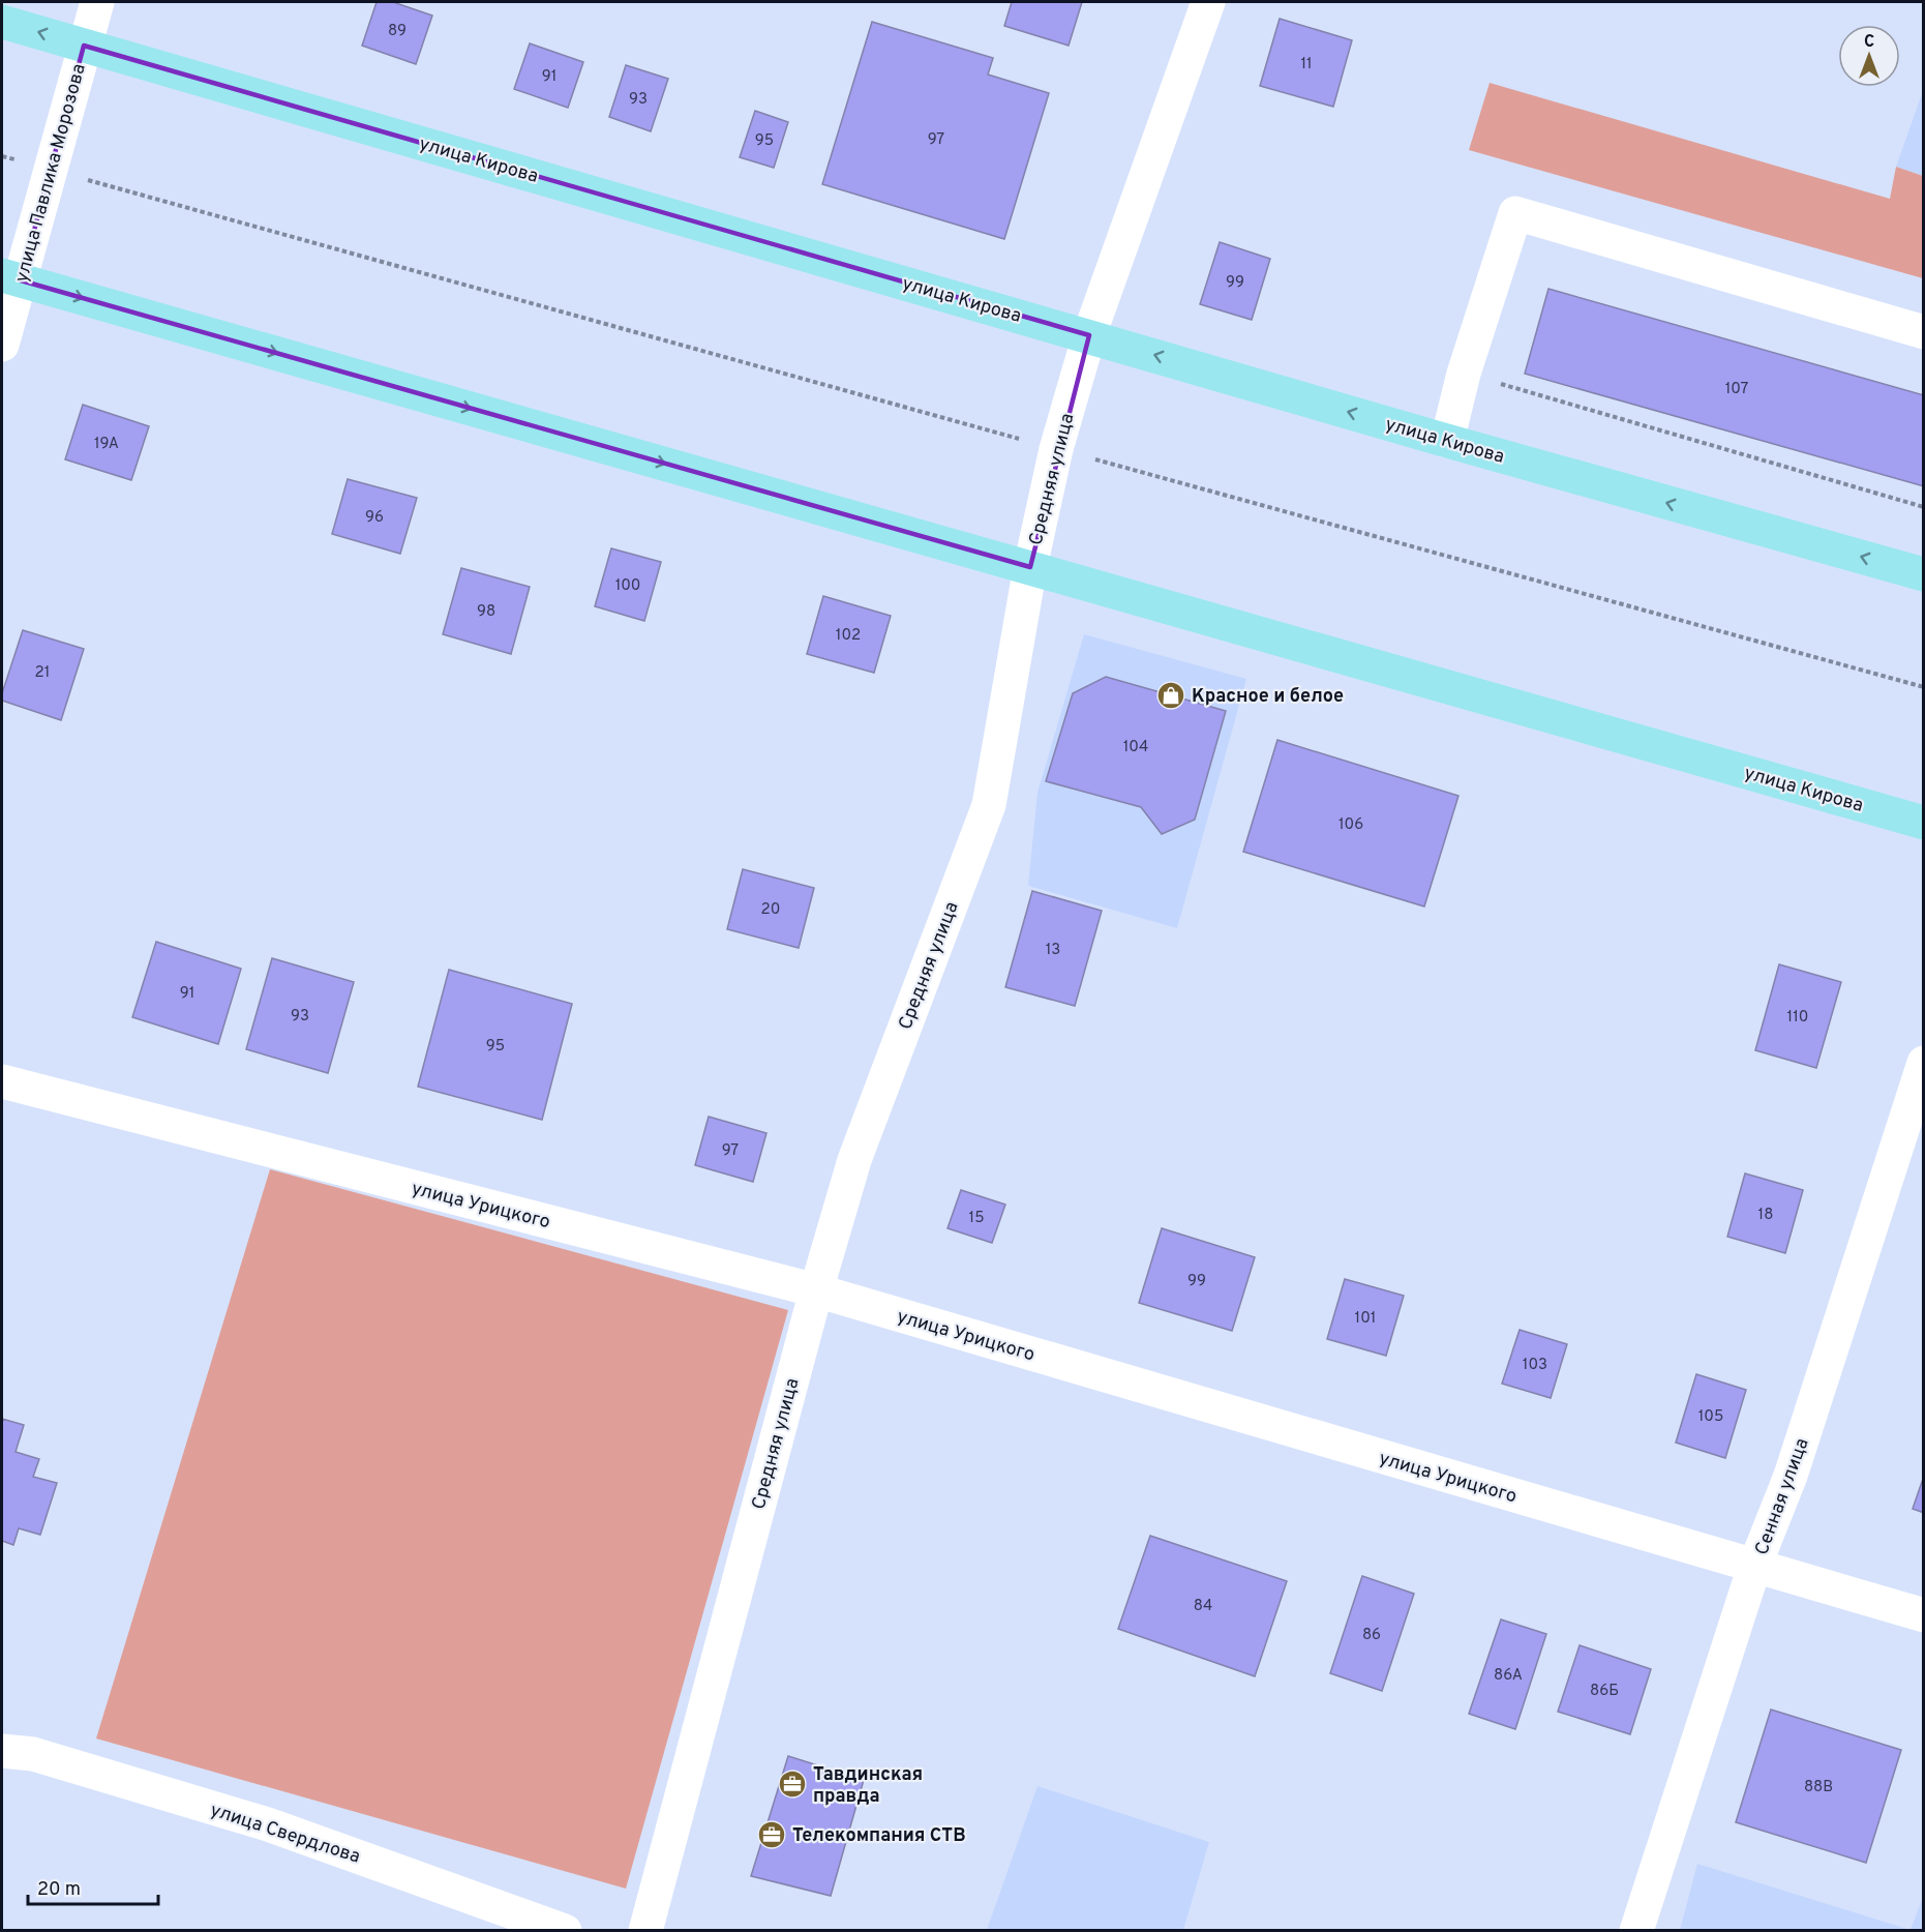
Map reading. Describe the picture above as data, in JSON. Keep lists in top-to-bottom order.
{
  "streets": {
    "main road": ["улица Кирова"],
    "street": [
      "улица Павлика Морозова",
      "Средняя улица",
      "улица Урицкого",
      "Сенная улица",
      "улица Свердлова"
    ]
  },
  "crossings": [
    ["улица Кирова", "улица Павлика Морозова"],
    ["улица Кирова", "Средняя улица"],
    ["Средняя улица", "улица Урицкого"],
    ["улица Урицкого", "Сенная улица"]
  ],
  "places": {
    "shop": ["Красное и белое"],
    "office": ["Тавдинская правда", "Телекомпания СТВ"]
  },
  "house_numbers": [
    "89",
    "11",
    "91",
    "93",
    "97",
    "95",
    "99",
    "107",
    "19А",
    "96",
    "100",
    "98",
    "102",
    "21",
    "104",
    "106",
    "20",
    "13",
    "91",
    "93",
    "110",
    "95",
    "97",
    "18",
    "15",
    "99",
    "101",
    "103",
    "105",
    "84",
    "86",
    "86А",
    "86Б",
    "88В"
  ],
  "scale_bar": "20 m",
  "north": "top"
}
